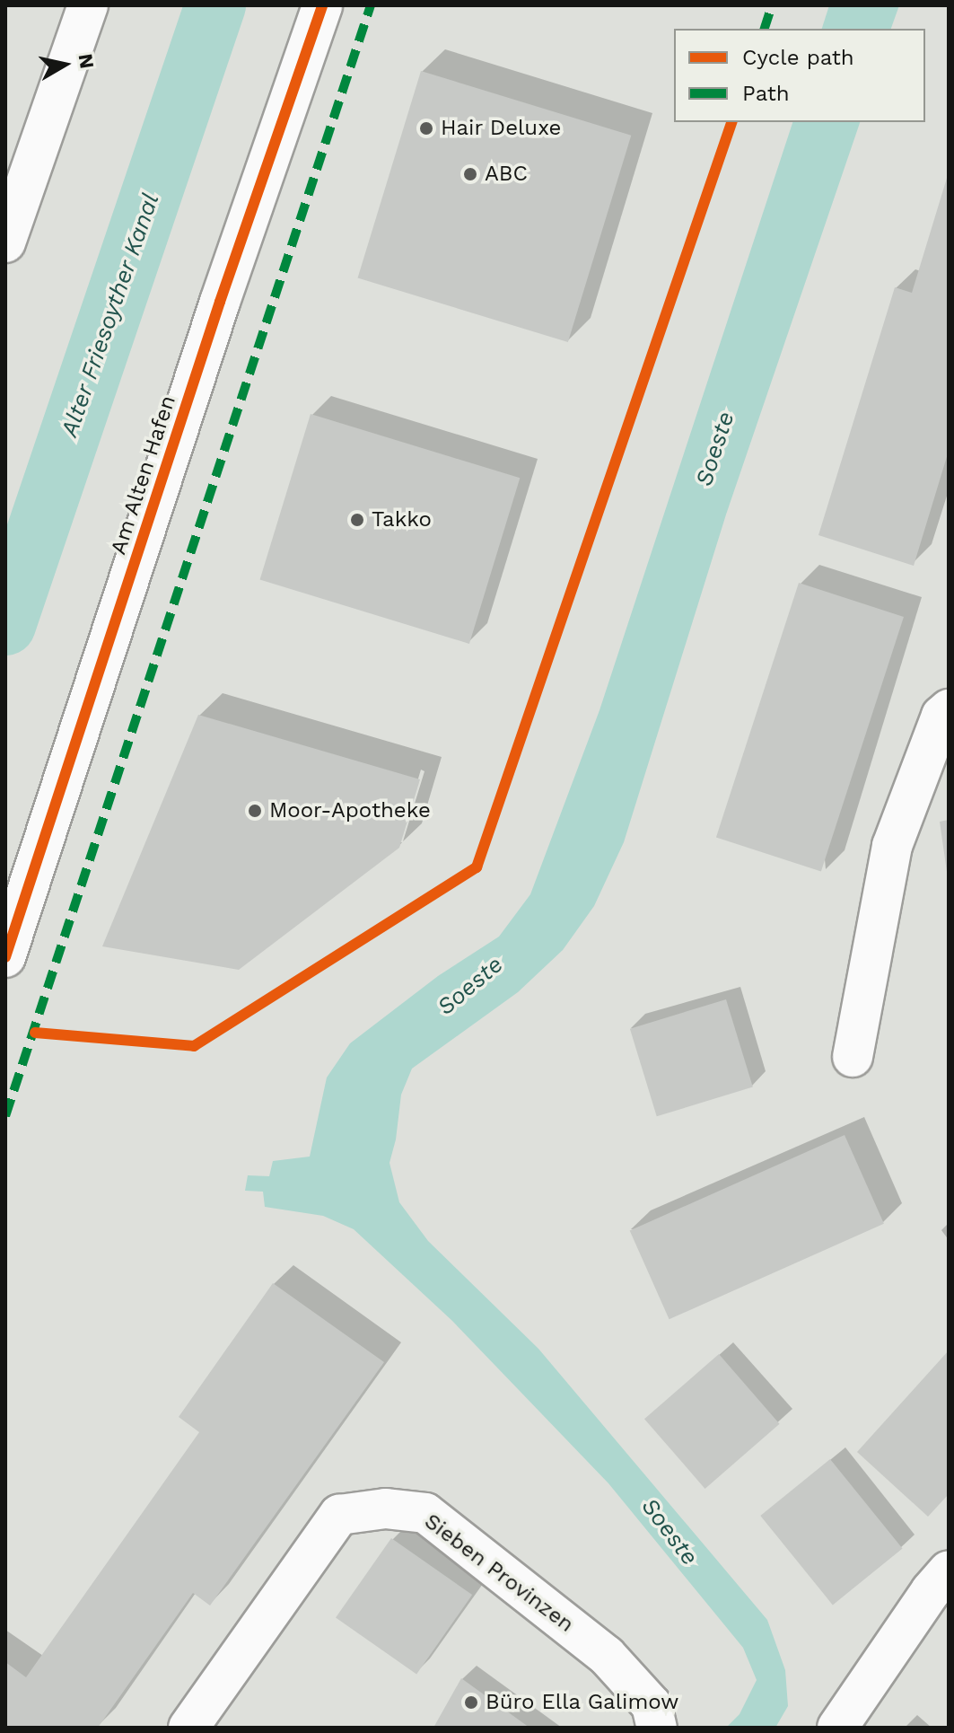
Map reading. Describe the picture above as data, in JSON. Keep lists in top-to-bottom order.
{
  "streets": {
    "street": ["Am Alten Hafen", "Sieben Provinzen"]
  },
  "water": ["Alter Friesoyther Kanal", "Soeste"],
  "places": [
    "Hair Deluxe",
    "ABC",
    "Takko",
    "Moor-Apotheke",
    "Büro Ella Galimow"
  ],
  "legend": ["Cycle path", "Path"],
  "north": "right"
}
